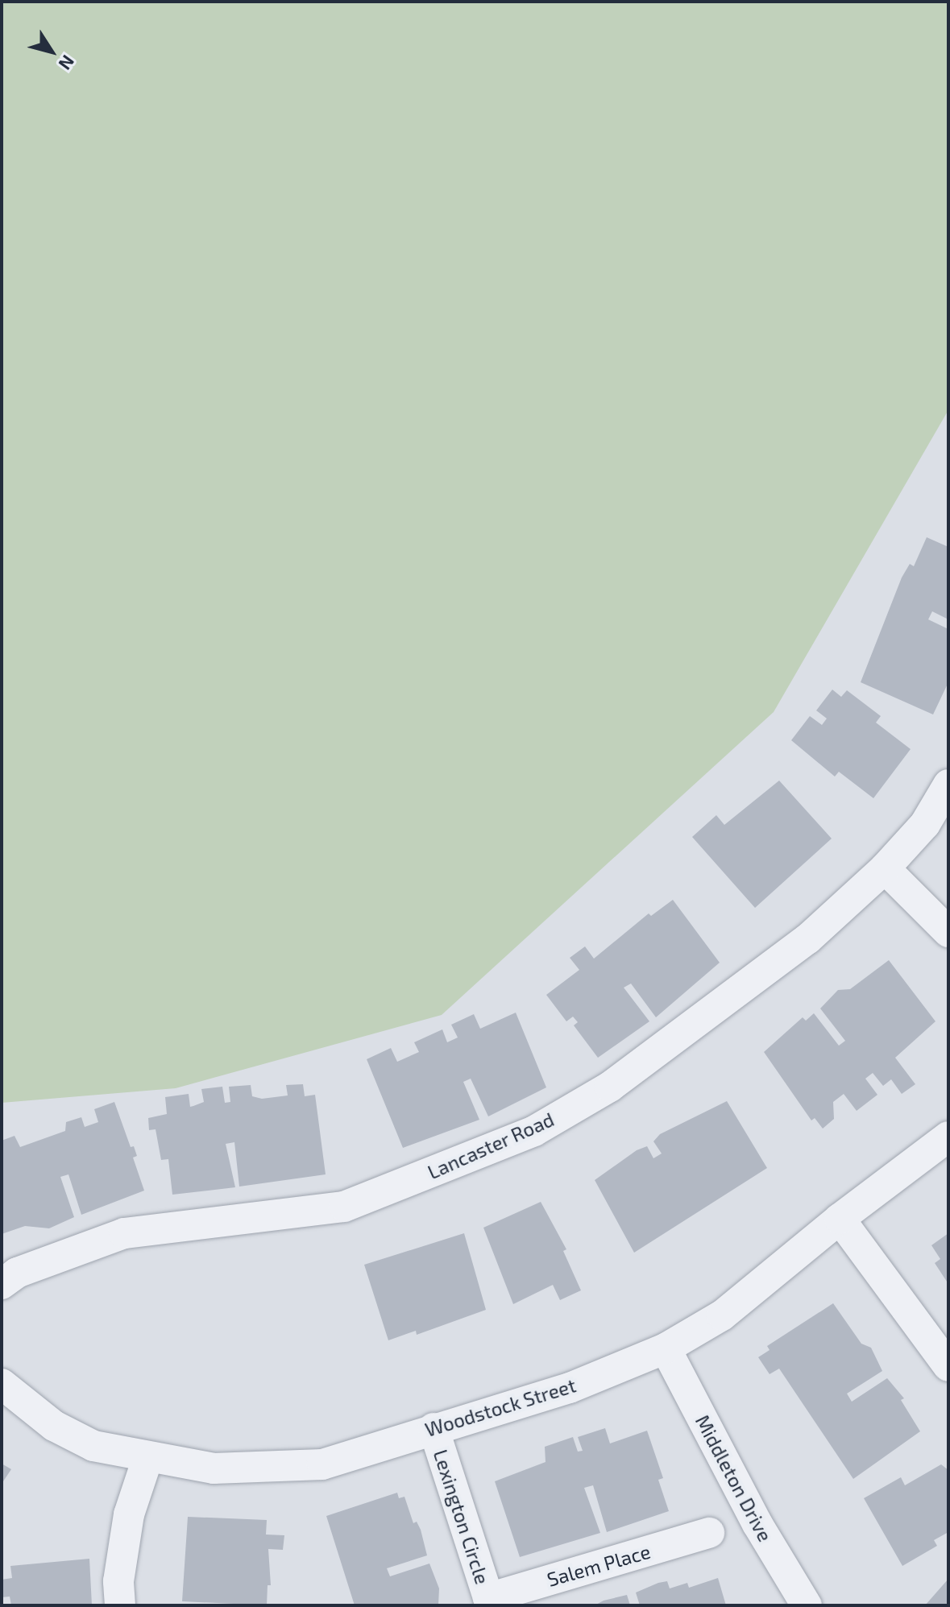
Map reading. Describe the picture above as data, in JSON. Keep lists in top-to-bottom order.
{
  "streets": {
    "street": [
      "Lancaster Road",
      "Woodstock Street",
      "Middleton Drive",
      "Lexington Circle",
      "Salem Place"
    ]
  },
  "crossings": [
    ["Woodstock Street", "Middleton Drive"],
    ["Woodstock Street", "Lexington Circle"],
    ["Lexington Circle", "Salem Place"]
  ],
  "north": "bottom right"
}
